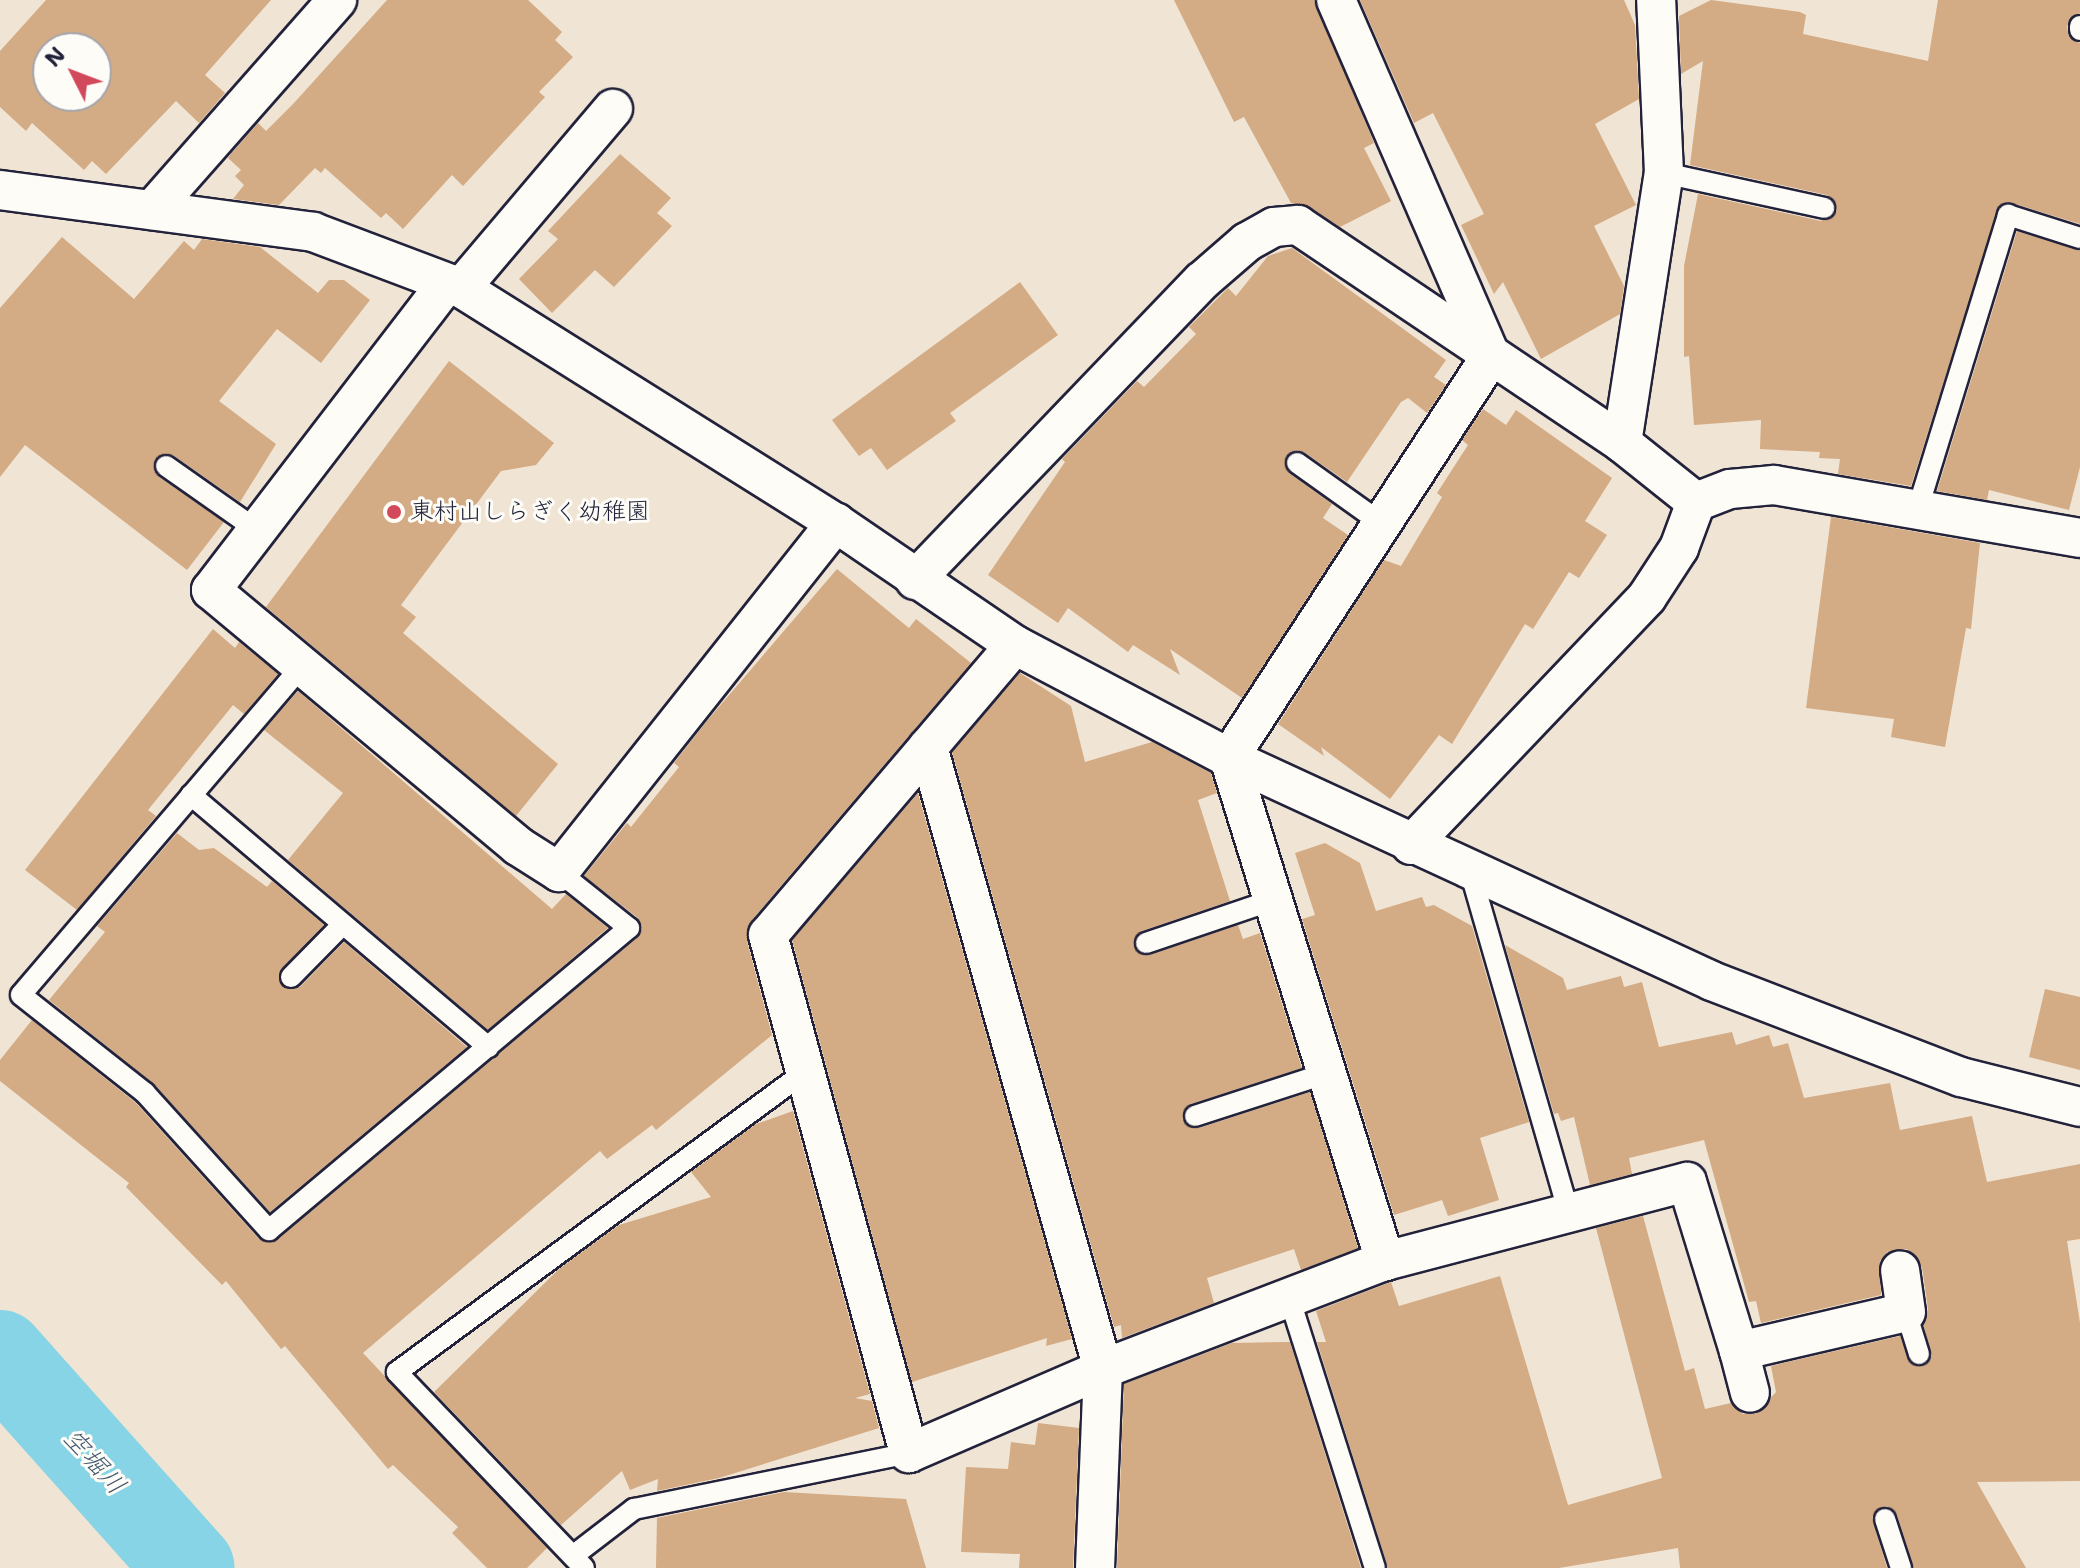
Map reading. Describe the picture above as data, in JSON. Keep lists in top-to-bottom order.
{
  "water": ["空堀川"],
  "places": ["東村山しらぎく幼稚園"],
  "north": "top left"
}
